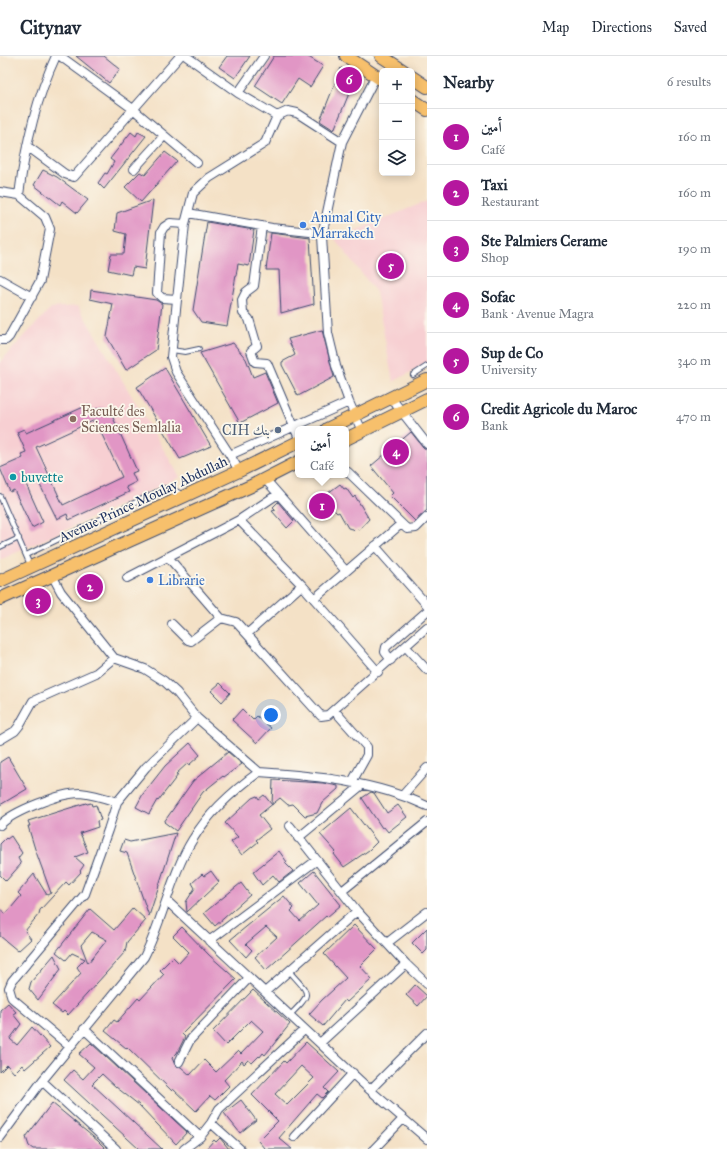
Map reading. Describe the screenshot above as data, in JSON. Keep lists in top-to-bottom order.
{
  "streets": {
    "main road": ["Avenue Prince Moulay Abdullah"]
  },
  "places": [
    "Animal City Marrakech",
    "Faculté des Sciences Semlalia",
    "CIH بنك",
    "buvette",
    "Librarie"
  ],
  "page": {
    "header": "Citynav",
    "nav": ["Map", "Directions", "Saved"],
    "heading": ["Nearby", "6 results"],
    "pins": [
      "6",
      "5",
      "4",
      "1",
      "2",
      "3"
    ],
    "map_buttons": ["+", "−"],
    "list": [
      {
        "mark": "1",
        "name": "أمين",
        "note": "Café",
        "value": "160 m"
      },
      {
        "mark": "2",
        "name": "Taxi",
        "note": "Restaurant",
        "value": "160 m"
      },
      {
        "mark": "3",
        "name": "Ste Palmiers Cerame",
        "note": "Shop",
        "value": "190 m"
      },
      {
        "mark": "4",
        "name": "Sofac",
        "note": "Bank · Avenue Magra",
        "value": "220 m"
      },
      {
        "mark": "5",
        "name": "Sup de Co",
        "note": "University",
        "value": "340 m"
      },
      {
        "mark": "6",
        "name": "Credit Agricole du Maroc",
        "note": "Bank",
        "value": "470 m"
      }
    ],
    "popup": ["أمين", "Café"]
  }
}
